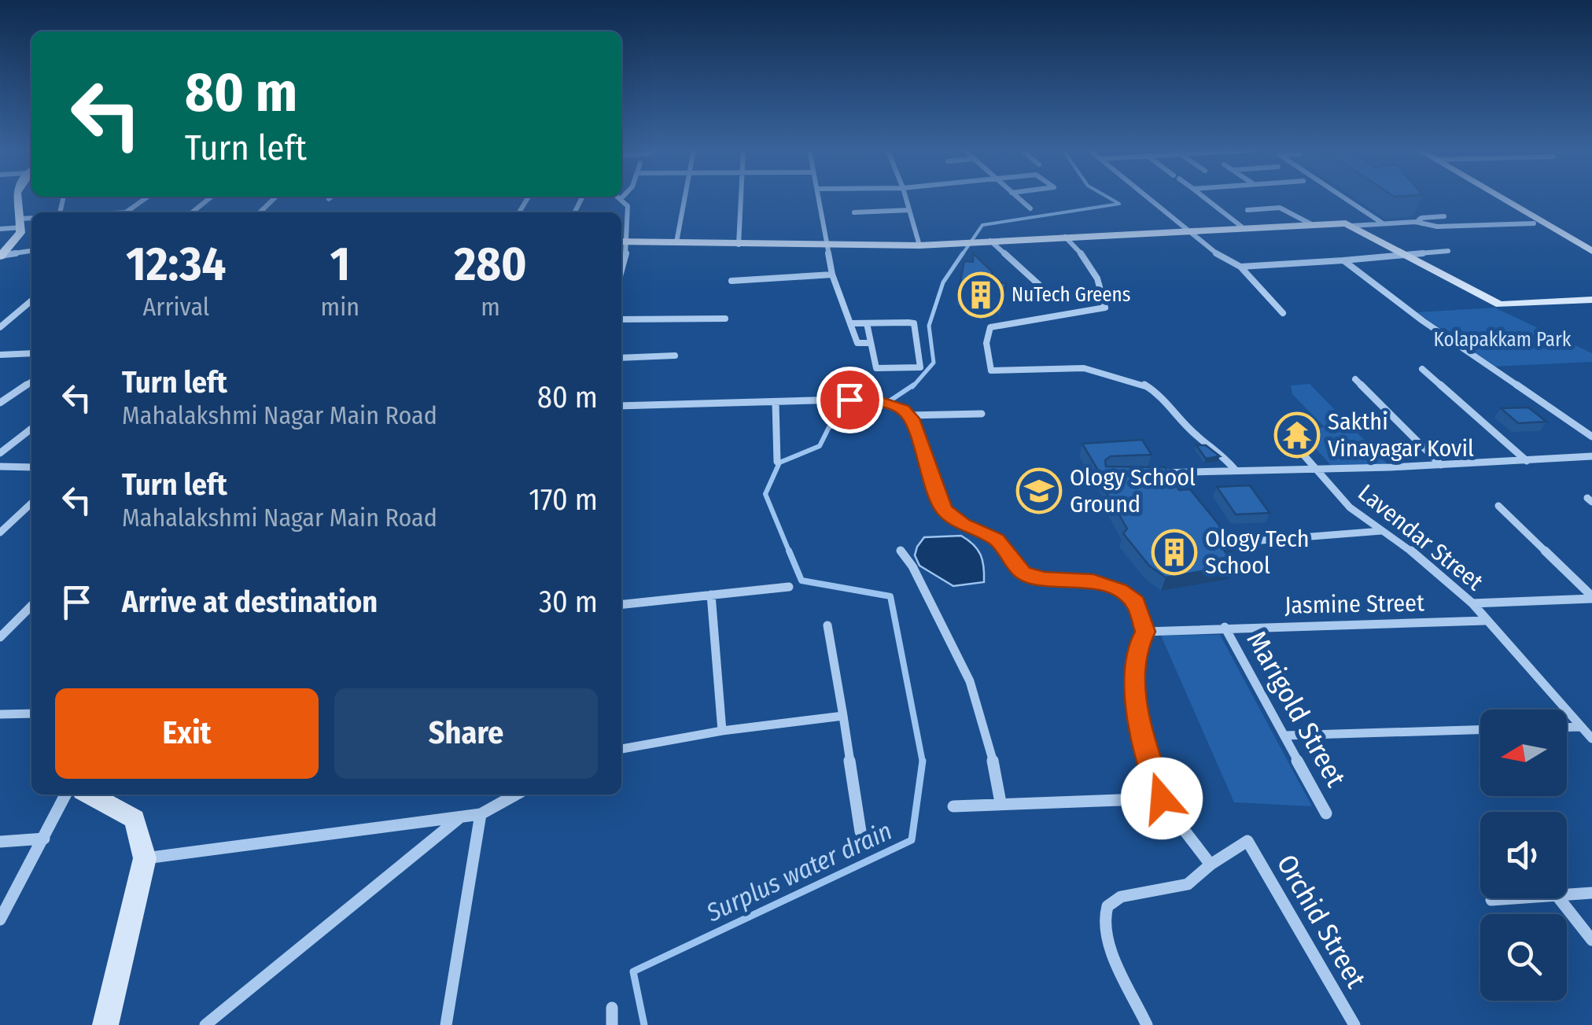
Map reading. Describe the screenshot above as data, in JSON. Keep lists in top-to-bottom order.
{
  "streets": {
    "street": [
      "Lavendar Street",
      "Jasmine Street",
      "Marigold Street",
      "Orchid Street"
    ]
  },
  "crossings": [
    ["Lavendar Street", "Jasmine Street"],
    ["Jasmine Street", "Marigold Street"]
  ],
  "water": ["Surplus water drain"],
  "parks": ["Kolapakkam Park"],
  "places": {
    "building": ["NuTech Greens", "Ology Tech School"],
    "temple": ["Sakthi Vinayagar Kovil"],
    "school or university": ["Ology School Ground"]
  },
  "north": "left",
  "page": {
    "turn": ["80 m", "Turn left"],
    "eta": [
      "12:34",
      "Arrival",
      "1",
      "min",
      "280",
      "m"
    ],
    "list": [
      {
        "name": "Turn left",
        "note": "Mahalakshmi Nagar Main Road",
        "value": "80 m"
      },
      {
        "name": "Turn left",
        "note": "Mahalakshmi Nagar Main Road",
        "value": "170 m"
      },
      {
        "name": "Arrive at destination",
        "value": "30 m"
      }
    ],
    "buttons": ["Exit", "Share"]
  }
}
